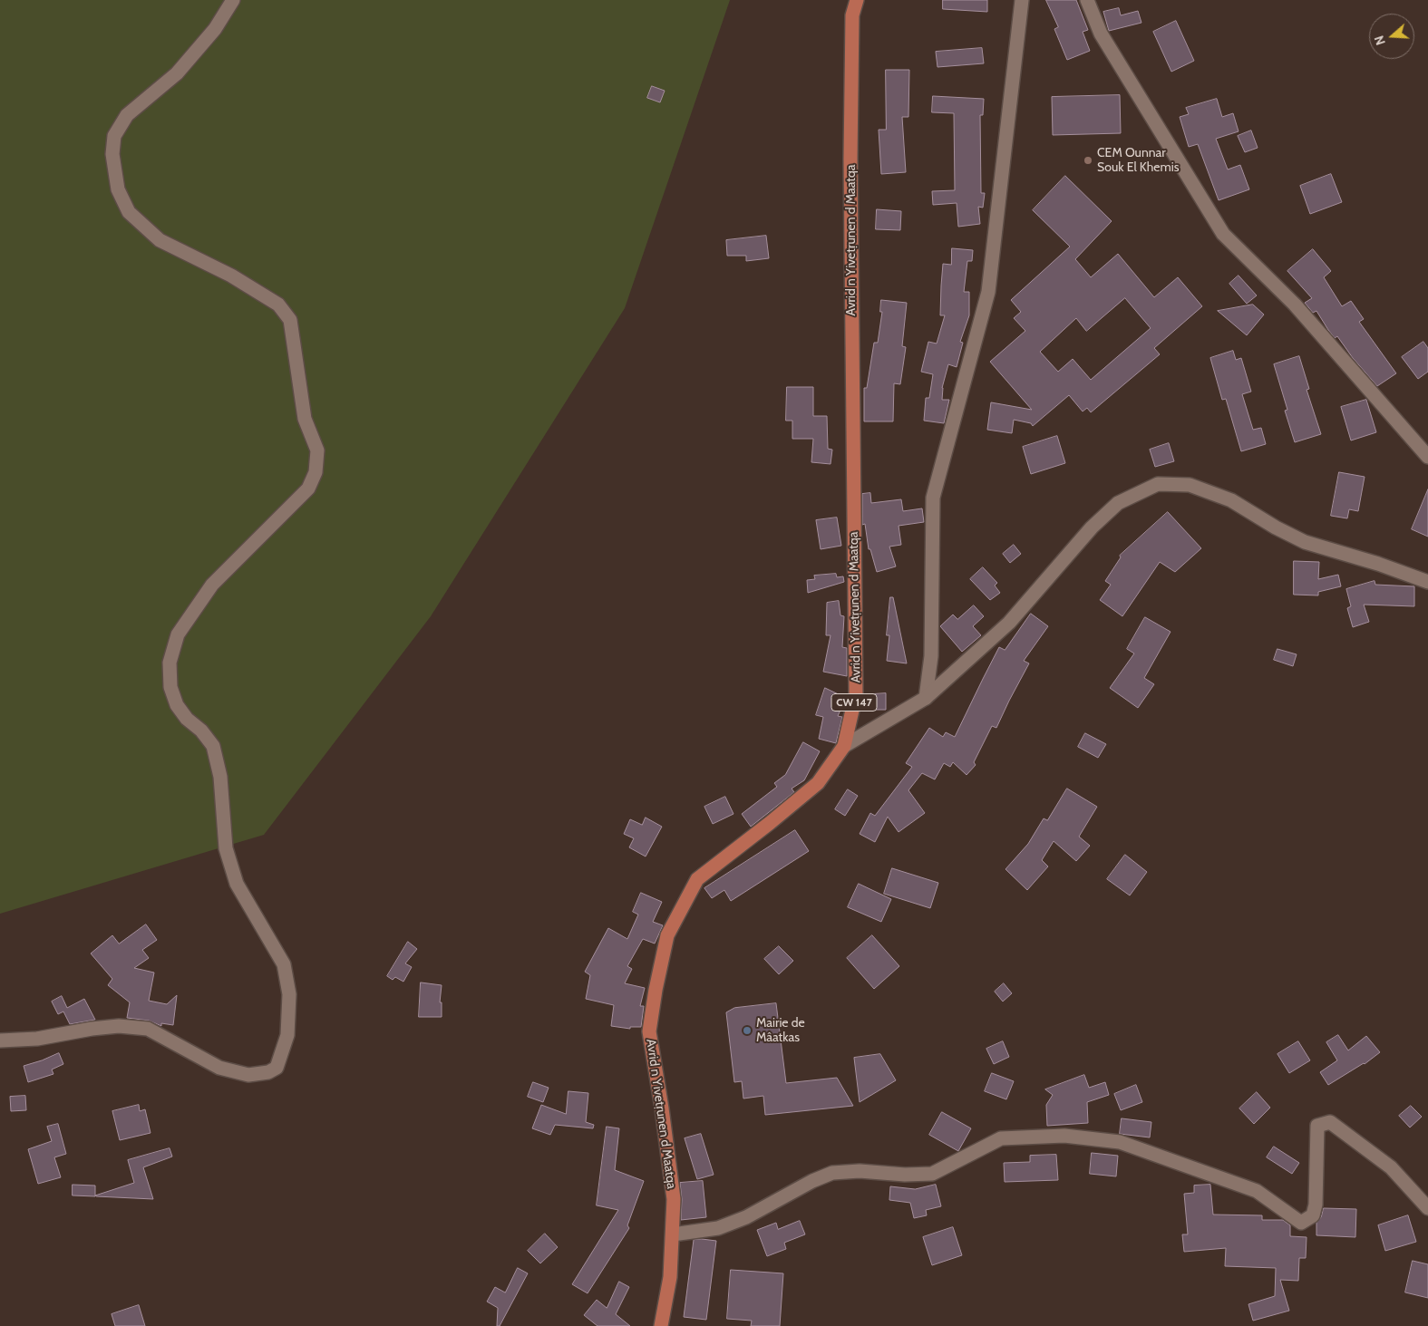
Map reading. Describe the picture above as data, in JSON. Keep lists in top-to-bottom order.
{
  "streets": {
    "main road": ["Avrid n Yivetṛunen d Maatqa", "CW 147"]
  },
  "places": ["CEM Ounnar Souk El Khemis", "Mairie de Mâatkas"],
  "north": "left"
}
